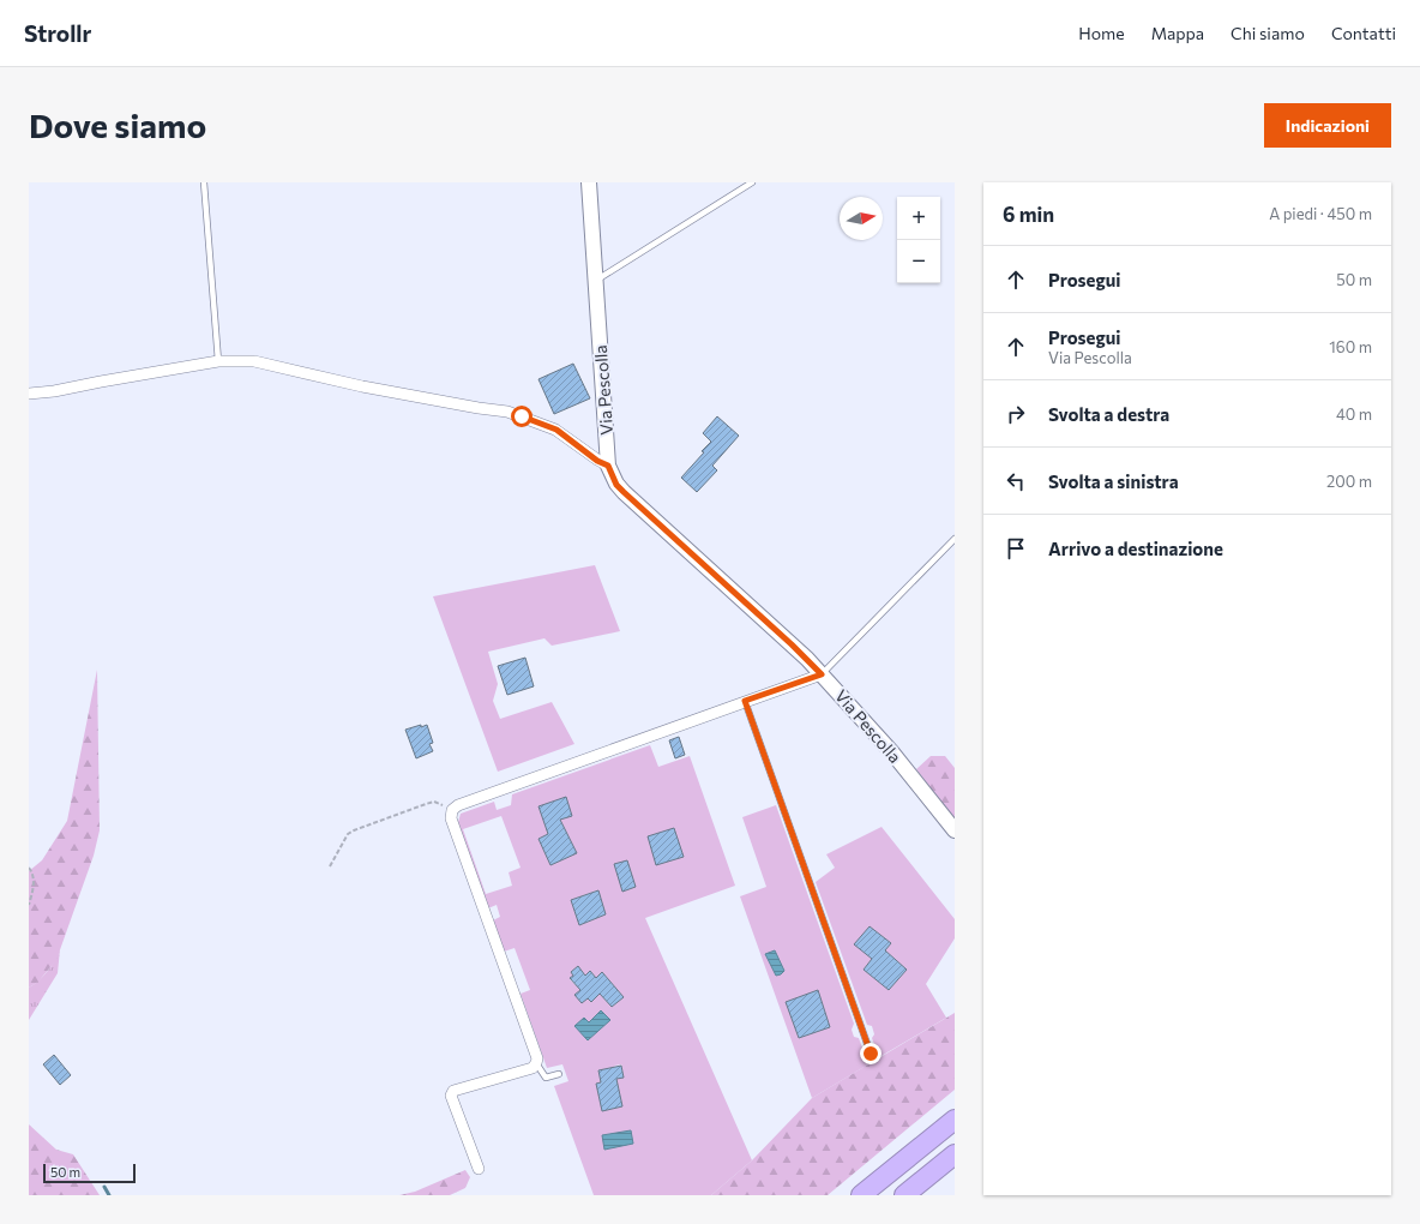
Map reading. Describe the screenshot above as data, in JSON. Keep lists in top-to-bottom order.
{
  "streets": {
    "street": ["Via Pescolla"]
  },
  "scale_bar": "50 m",
  "north": "right",
  "page": {
    "header": "Strollr",
    "nav": [
      "Home",
      "Mappa",
      "Chi siamo",
      "Contatti"
    ],
    "buttons": "Indicazioni",
    "title": "Dove siamo",
    "heading": ["6 min", "A piedi · 450 m"],
    "map_buttons": ["+", "−"],
    "list": [
      ["Prosegui", "50 m"],
      ["Prosegui", "Via Pescolla", "160 m"],
      ["Svolta a destra", "40 m"],
      ["Svolta a sinistra", "200 m"],
      "Arrivo a destinazione"
    ],
    "scale": "50 m"
  }
}
